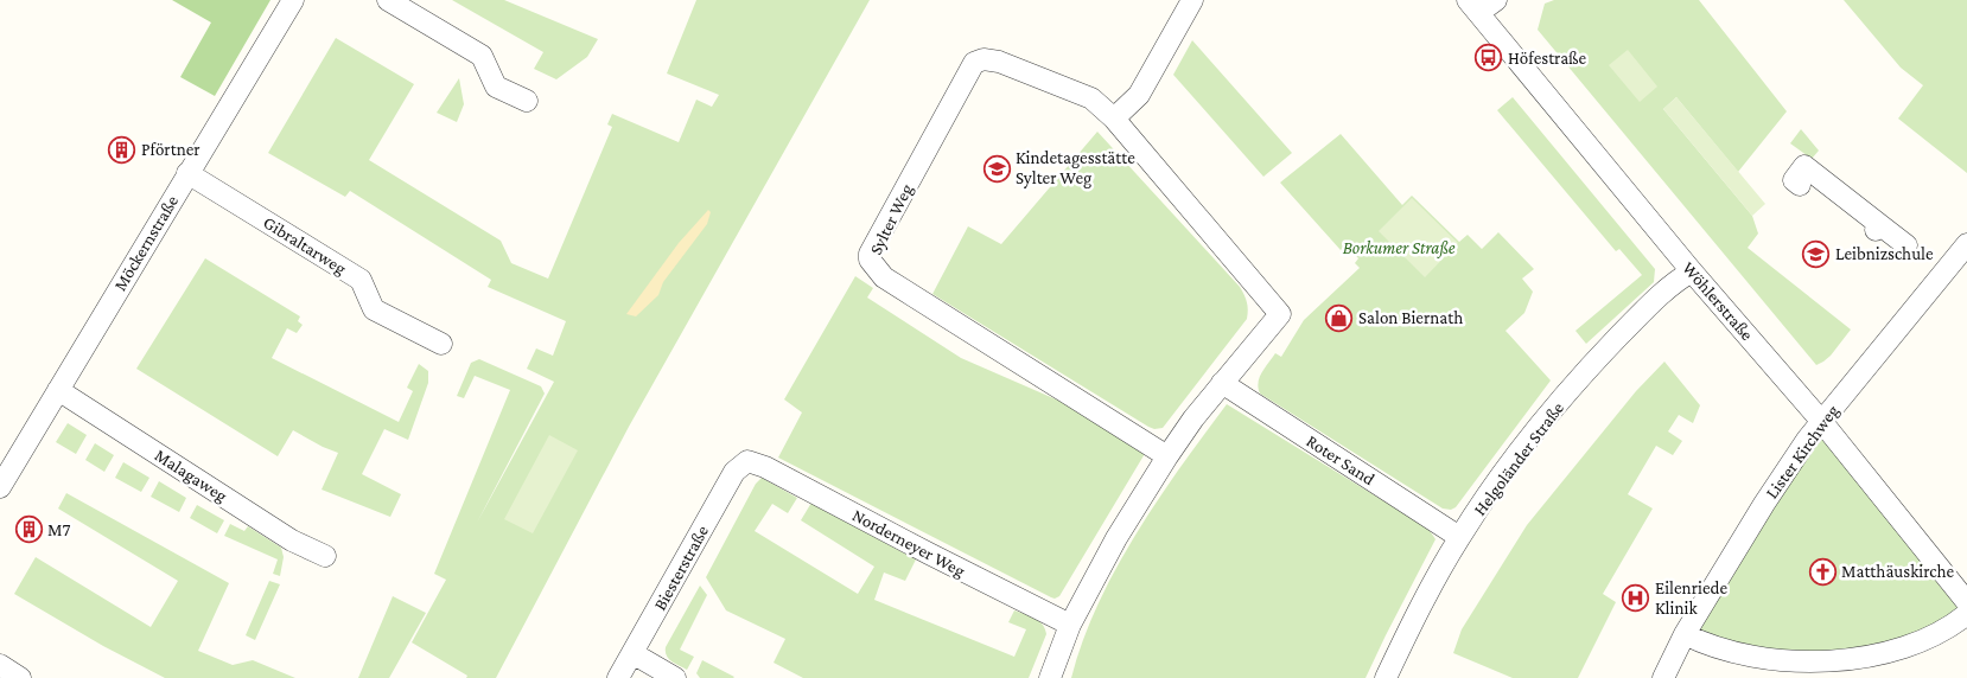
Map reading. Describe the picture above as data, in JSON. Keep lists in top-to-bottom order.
{
  "streets": {
    "street": [
      "Sylter Weg",
      "Möckernstraße",
      "Gibraltarweg",
      "Wöhlerstraße",
      "Lister Kirchweg",
      "Helgoländer Straße",
      "Roter Sand",
      "Malagaweg",
      "Norderneyer Weg",
      "Biesterstraße"
    ]
  },
  "crossings": [
    ["Möckernstraße", "Gibraltarweg"],
    ["Möckernstraße", "Malagaweg"],
    ["Wöhlerstraße", "Lister Kirchweg"],
    ["Wöhlerstraße", "Helgoländer Straße"],
    ["Helgoländer Straße", "Roter Sand"],
    ["Norderneyer Weg", "Biesterstraße"]
  ],
  "parks": ["Borkumer Straße"],
  "places": {
    "bus stop": ["Höfestraße"],
    "building": ["Pförtner", "M7"],
    "school or university": ["Kindetagesstätte Sylter Weg", "Leibnizschule"],
    "shop": ["Salon Biernath"],
    "church": ["Matthäuskirche"],
    "hospital": ["Eilenriede Klinik"]
  }
}
